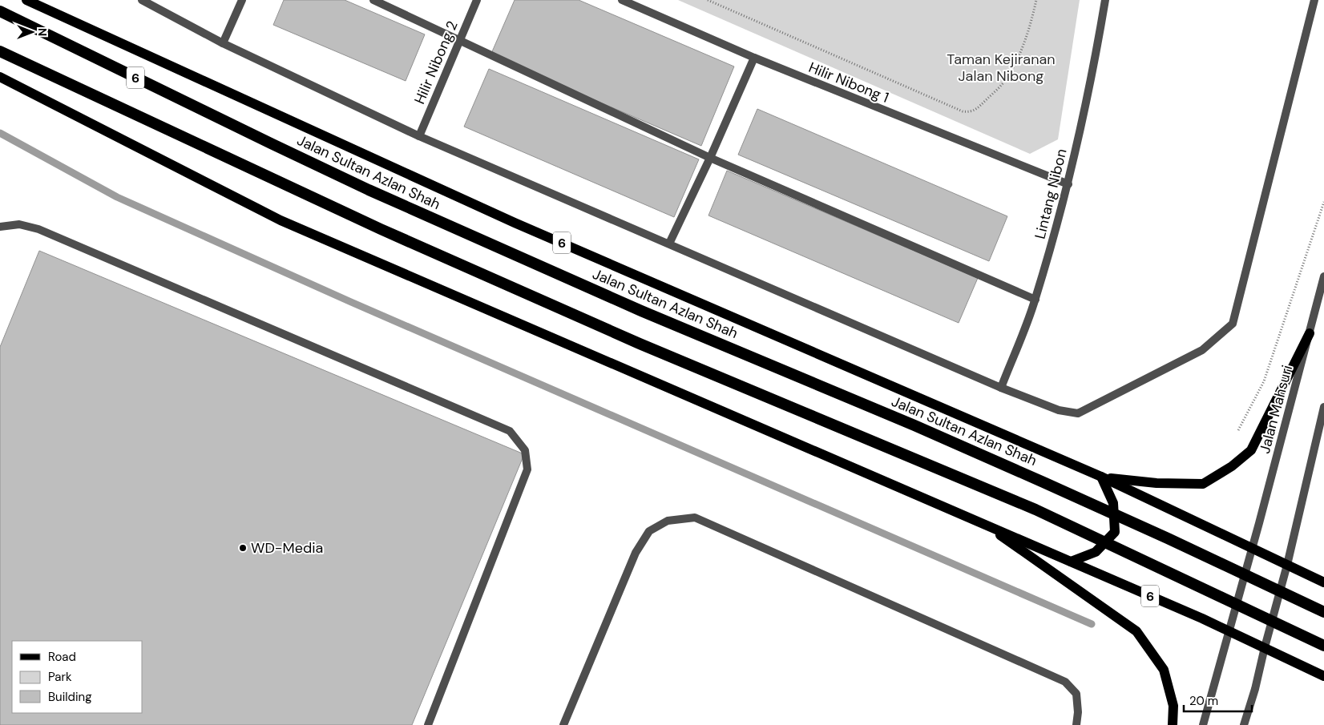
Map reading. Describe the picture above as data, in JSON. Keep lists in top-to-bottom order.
{
  "streets": {
    "highway": ["6", "Jalan Sultan Azlan Shah"],
    "street": [
      "Hilir Nibong 2",
      "Hilir Nibong 1",
      "Lintang Nibon",
      "Jalan Mahsuri"
    ]
  },
  "crossings": [
    ["6", "Jalan Mahsuri"],
    ["Hilir Nibong 1", "Lintang Nibon"],
    ["Jalan Sultan Azlan Shah", "Jalan Mahsuri"]
  ],
  "parks": ["Taman Kejiranan Jalan Nibong"],
  "places": ["WD-Media"],
  "legend": ["Road", "Park", "Building"],
  "scale_bar": "20 m",
  "north": "right"
}
